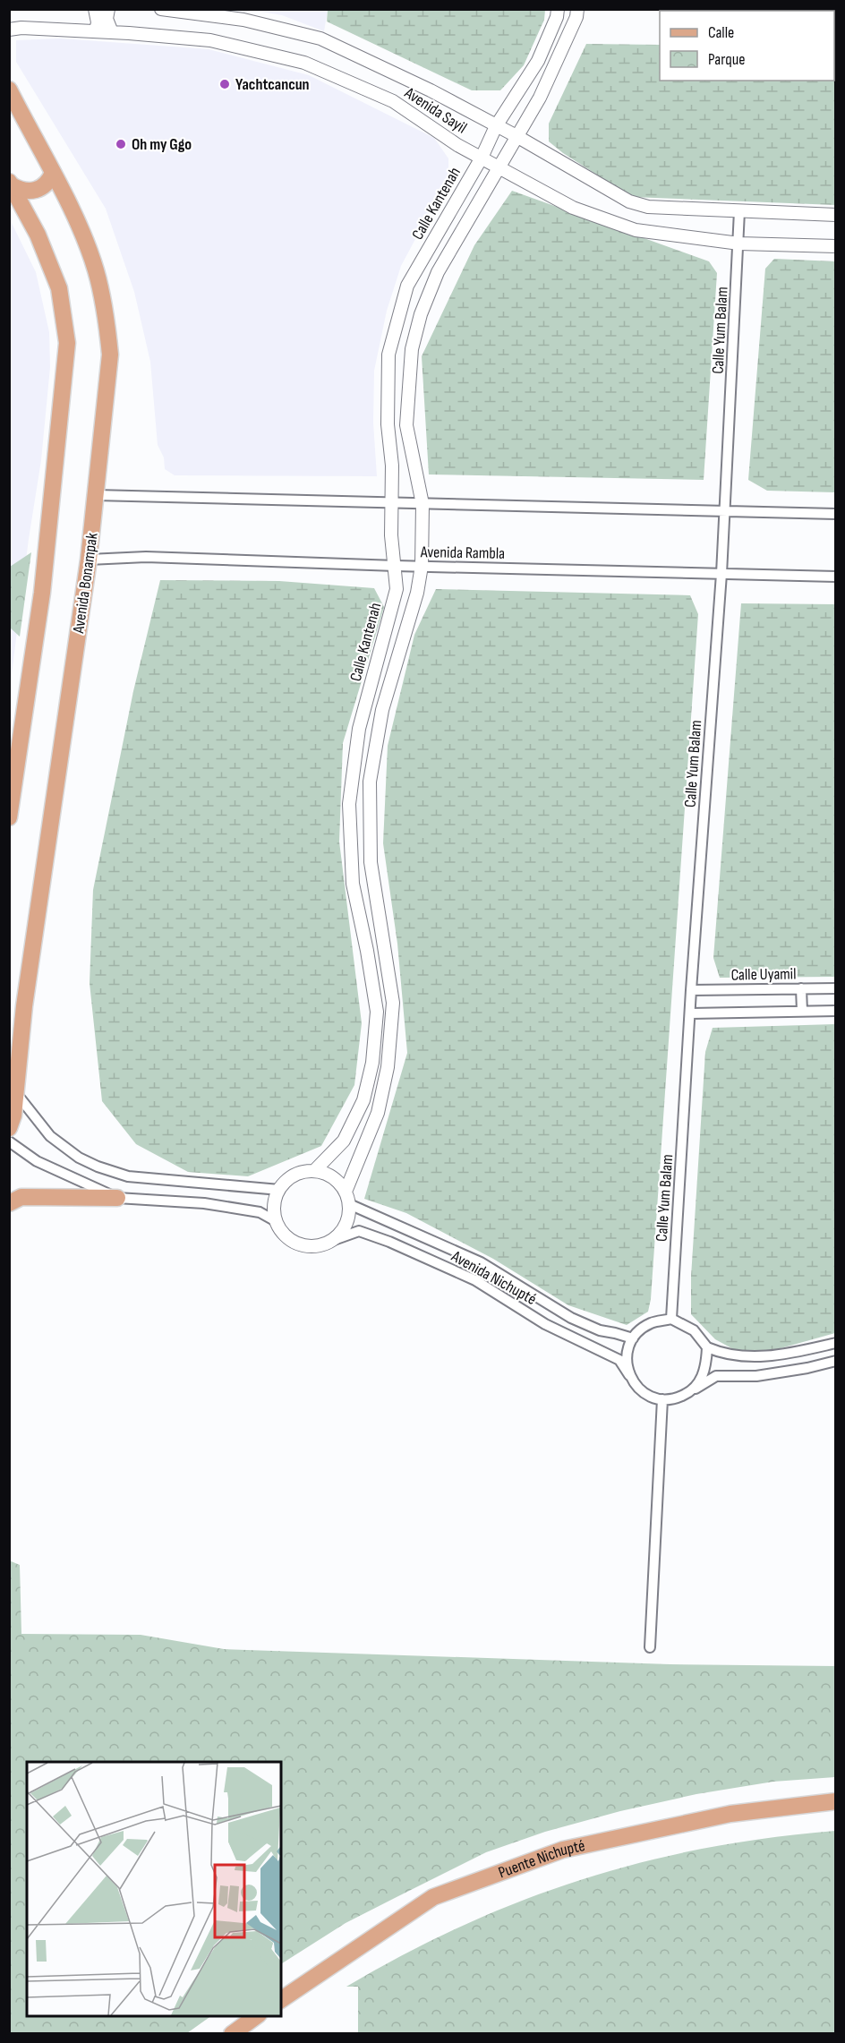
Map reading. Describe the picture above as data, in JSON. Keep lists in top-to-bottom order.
{
  "streets": {
    "main road": ["Avenida Bonampak", "Puente Nichupté"],
    "street": [
      "Avenida Sayil",
      "Calle Kantenah",
      "Calle Yum Balam",
      "Avenida Rambla",
      "Calle Uyamil",
      "Avenida Nichupté"
    ]
  },
  "crossings": [
    ["Avenida Sayil", "Calle Kantenah"],
    ["Avenida Sayil", "Calle Yum Balam"],
    ["Calle Kantenah", "Avenida Rambla"],
    ["Calle Kantenah", "Avenida Nichupté"],
    ["Calle Yum Balam", "Avenida Rambla"],
    ["Calle Yum Balam", "Calle Uyamil"],
    ["Calle Yum Balam", "Avenida Nichupté"],
    ["Avenida Rambla", "Avenida Bonampak"]
  ],
  "places": ["Yachtcancun", "Oh my Ggo"],
  "legend": ["Calle", "Parque"]
}
